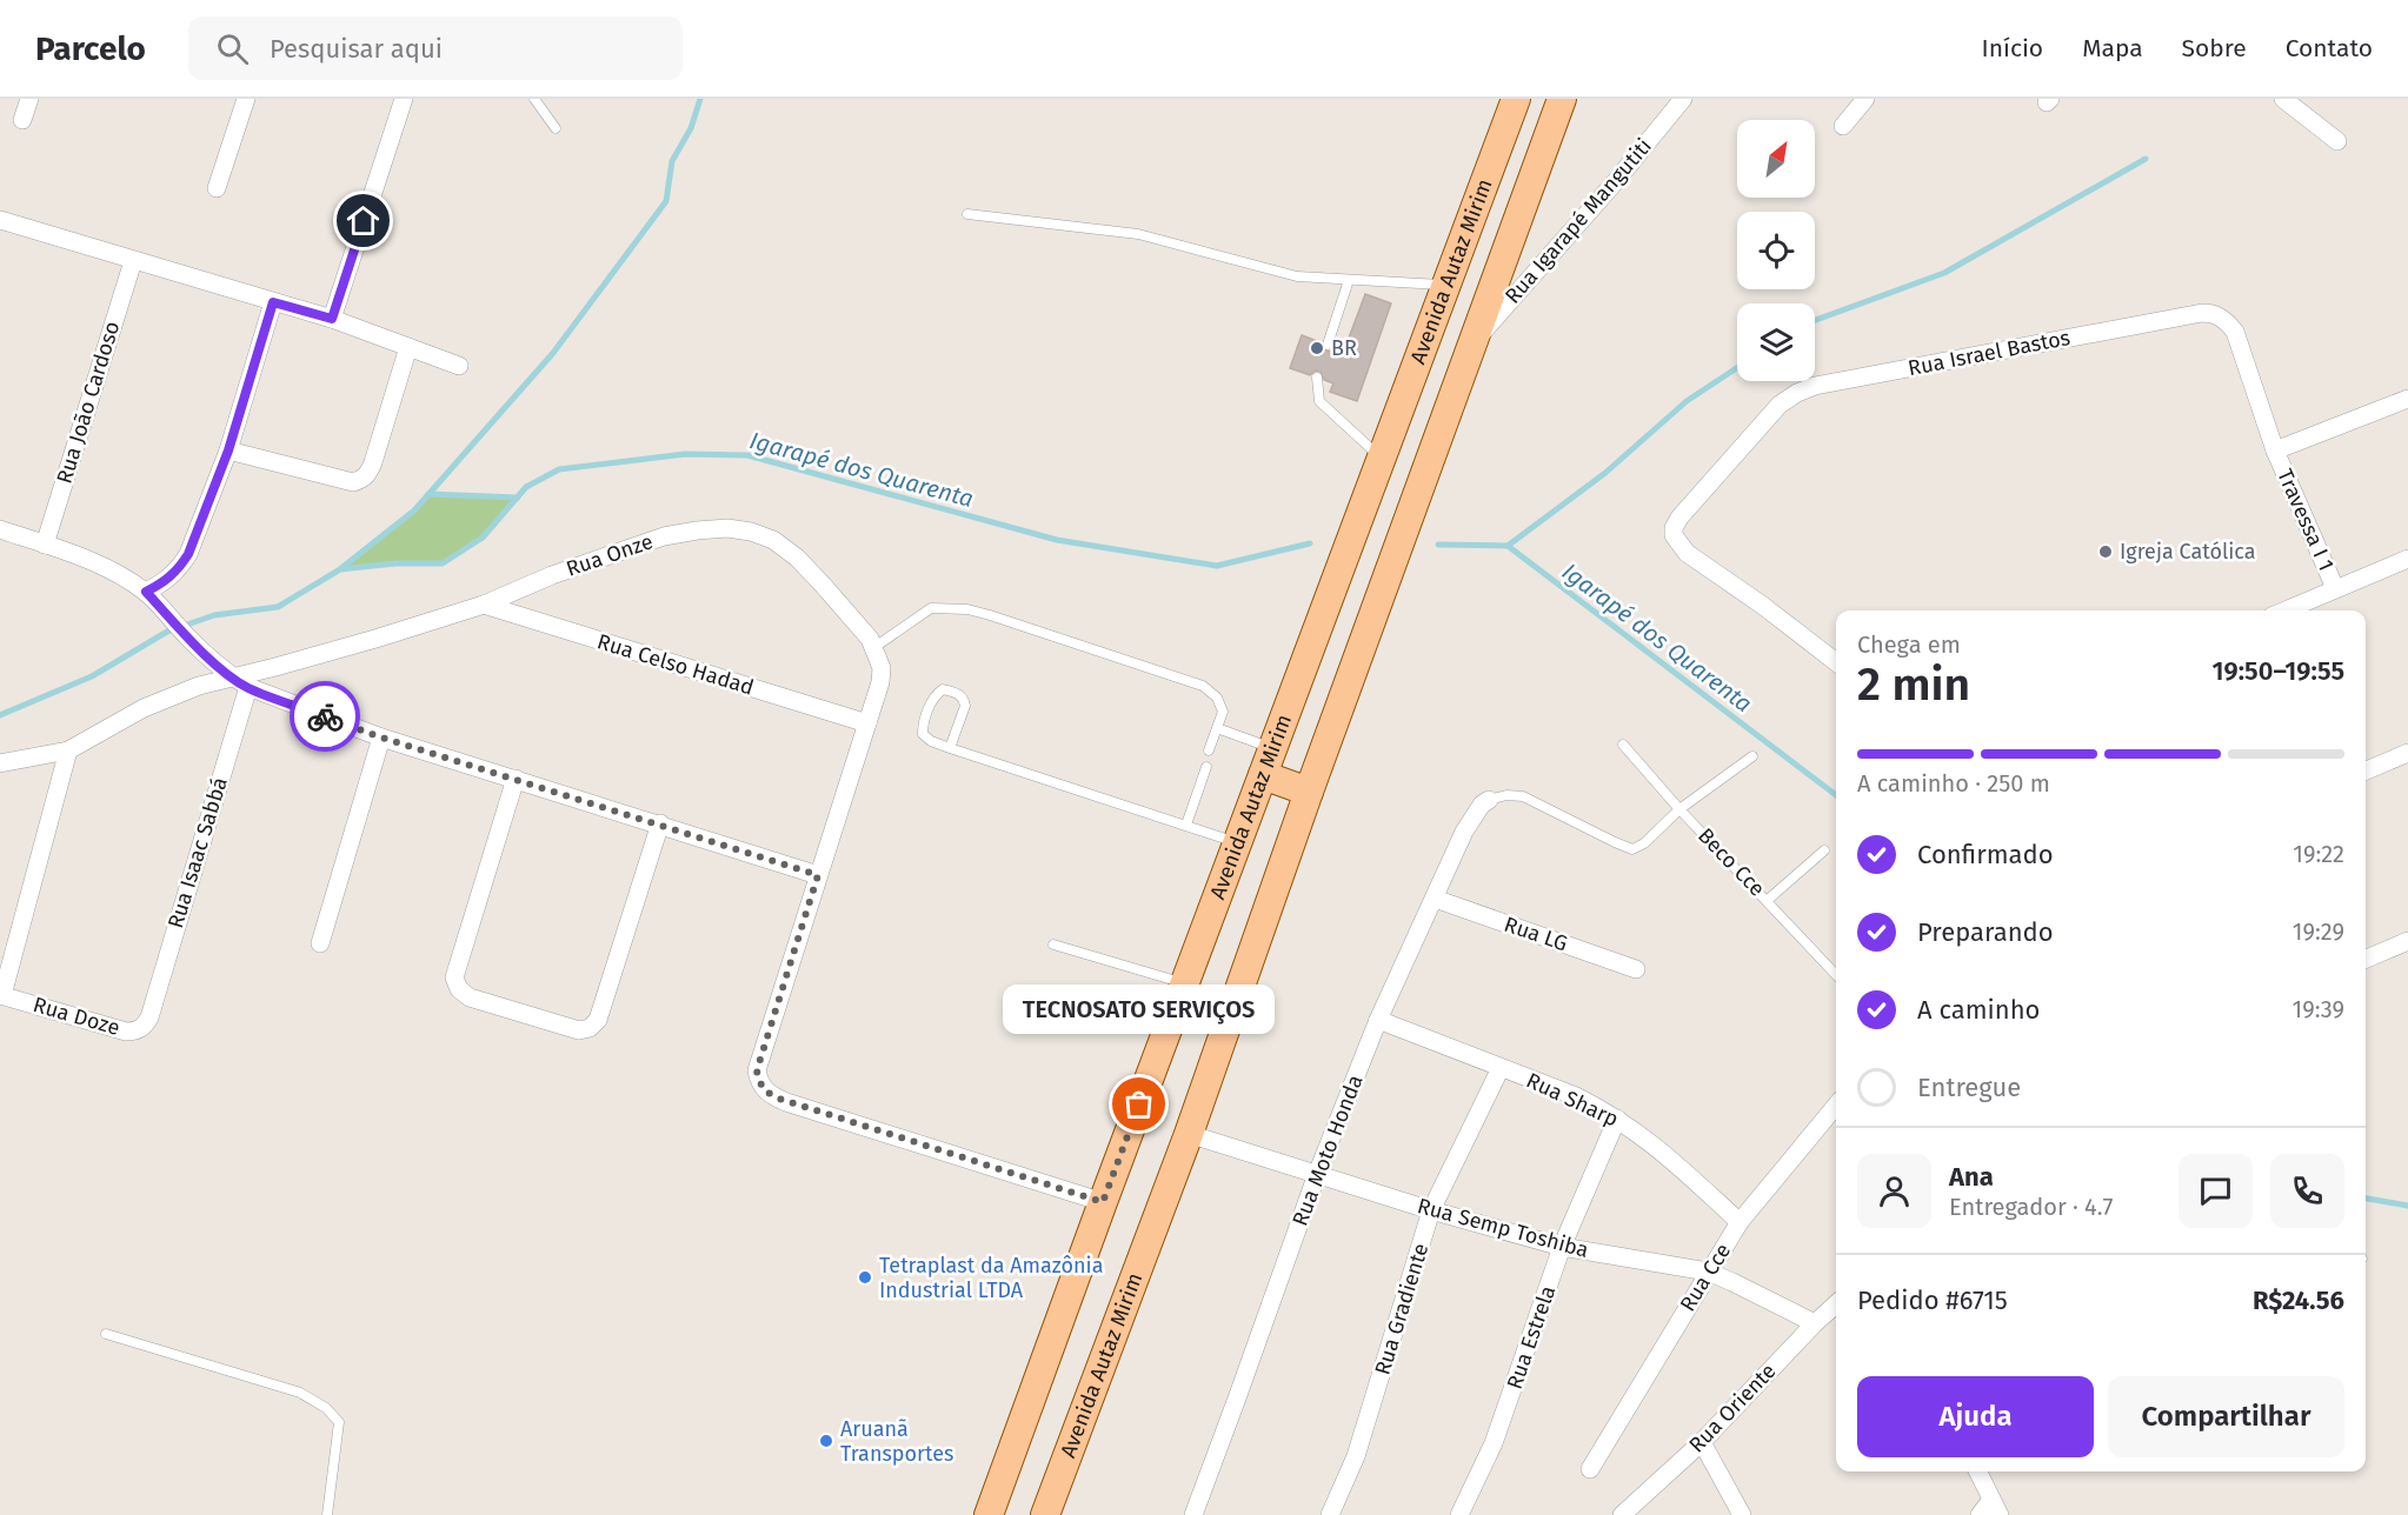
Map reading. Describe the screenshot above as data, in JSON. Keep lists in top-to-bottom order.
{
  "streets": {
    "main road": ["Avenida Autaz Mirim"],
    "street": [
      "Rua Igarapé Mangutiti",
      "Rua Israel Bastos",
      "Rua João Cardoso",
      "Travessa I 1",
      "Rua Onze",
      "Rua Celso Hadad",
      "Rua Isaac Sabbá",
      "Rua LG",
      "Rua Doze",
      "Rua Sharp",
      "Rua Moto Honda",
      "Rua Semp Toshiba",
      "Rua Cce",
      "Rua Gradiente",
      "Rua Estrela",
      "Rua Oriente"
    ],
    "lane": ["Beco Cce"]
  },
  "crossings": [
    ["Rua Igarapé Mangutiti", "Avenida Autaz Mirim"],
    ["Avenida Autaz Mirim", "Rua Onze"],
    ["Avenida Autaz Mirim", "Rua Semp Toshiba"],
    ["Rua Israel Bastos", "Travessa I 1"],
    ["Rua Onze", "Rua Celso Hadad"],
    ["Rua Onze", "Rua Isaac Sabbá"],
    ["Rua Isaac Sabbá", "Rua Doze"],
    ["Rua LG", "Rua Moto Honda"],
    ["Rua Sharp", "Rua Moto Honda"],
    ["Rua Sharp", "Rua Cce"],
    ["Rua Sharp", "Rua Gradiente"],
    ["Rua Sharp", "Rua Estrela"],
    ["Rua Moto Honda", "Rua Semp Toshiba"],
    ["Rua Semp Toshiba", "Rua Cce"],
    ["Rua Semp Toshiba", "Rua Gradiente"],
    ["Rua Semp Toshiba", "Rua Estrela"],
    ["Rua Semp Toshiba", "Rua Oriente"]
  ],
  "water": ["Igarapé dos Quarenta"],
  "places": [
    "BR",
    "Igreja Católica",
    "TECNOSATO SERVIÇOS",
    "Tetraplast da Amazônia Industrial LTDA",
    "Aruanã Transportes"
  ],
  "north": "top right",
  "page": {
    "header": "Parcelo",
    "search": "Pesquisar aqui",
    "nav": [
      "Início",
      "Mapa",
      "Sobre",
      "Contato"
    ],
    "heading": ["2 min", "Chega em", "19:50–19:55"],
    "panel": [
      "Ana",
      "Entregador · 4.7",
      "Pedido #6715",
      "R$24.56"
    ],
    "bar": "A caminho · 250 m",
    "list": [
      ["Confirmado", "19:22"],
      ["Preparando", "19:29"],
      ["A caminho", "19:39"],
      "Entregue"
    ],
    "bubble": "TECNOSATO SERVIÇOS",
    "buttons": ["Ajuda", "Compartilhar"]
  }
}
